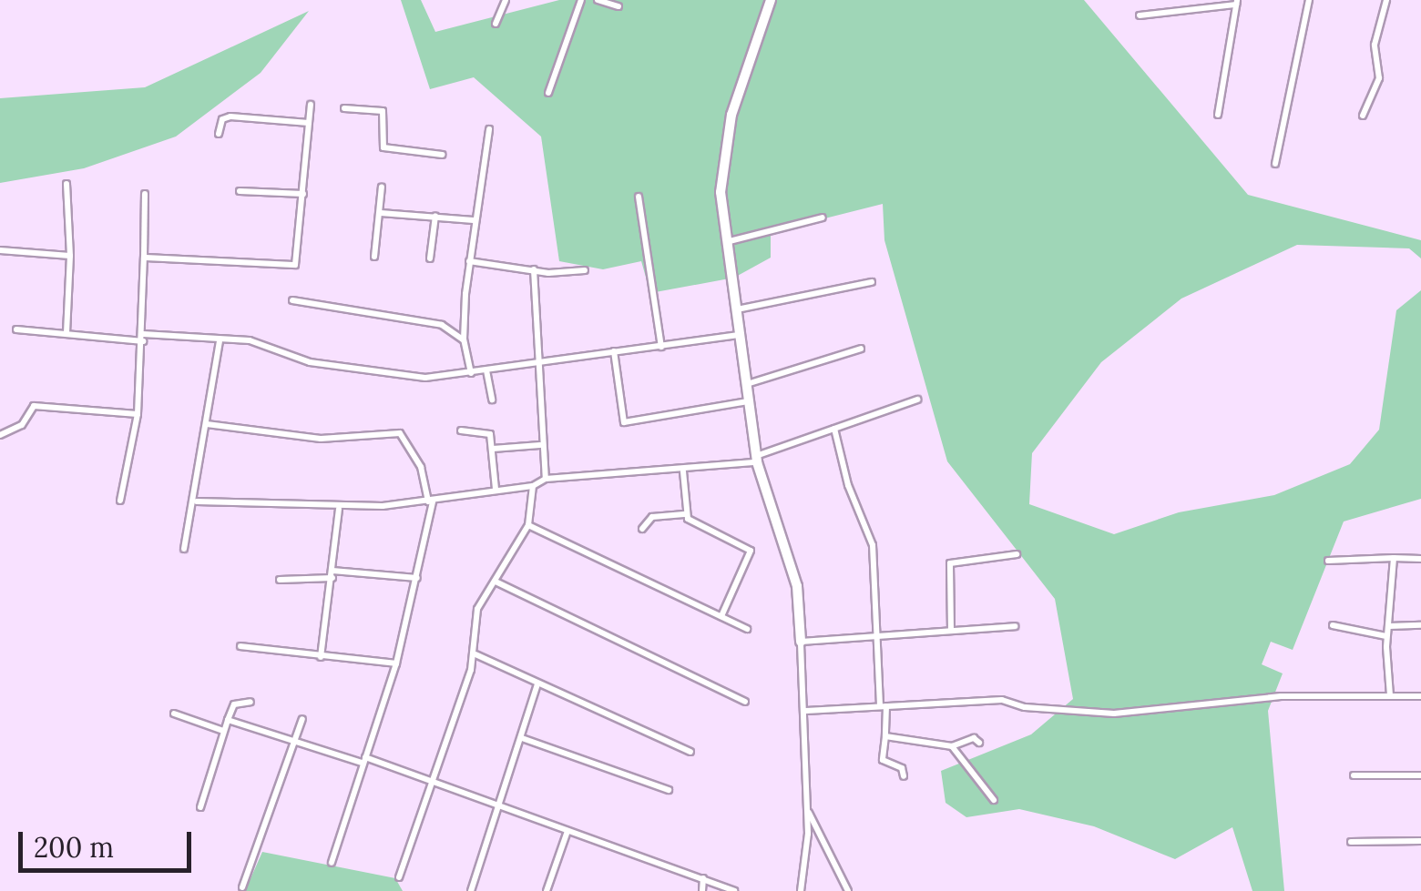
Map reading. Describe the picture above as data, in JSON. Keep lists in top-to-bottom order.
{
  "scale_bar": "200 m"
}
